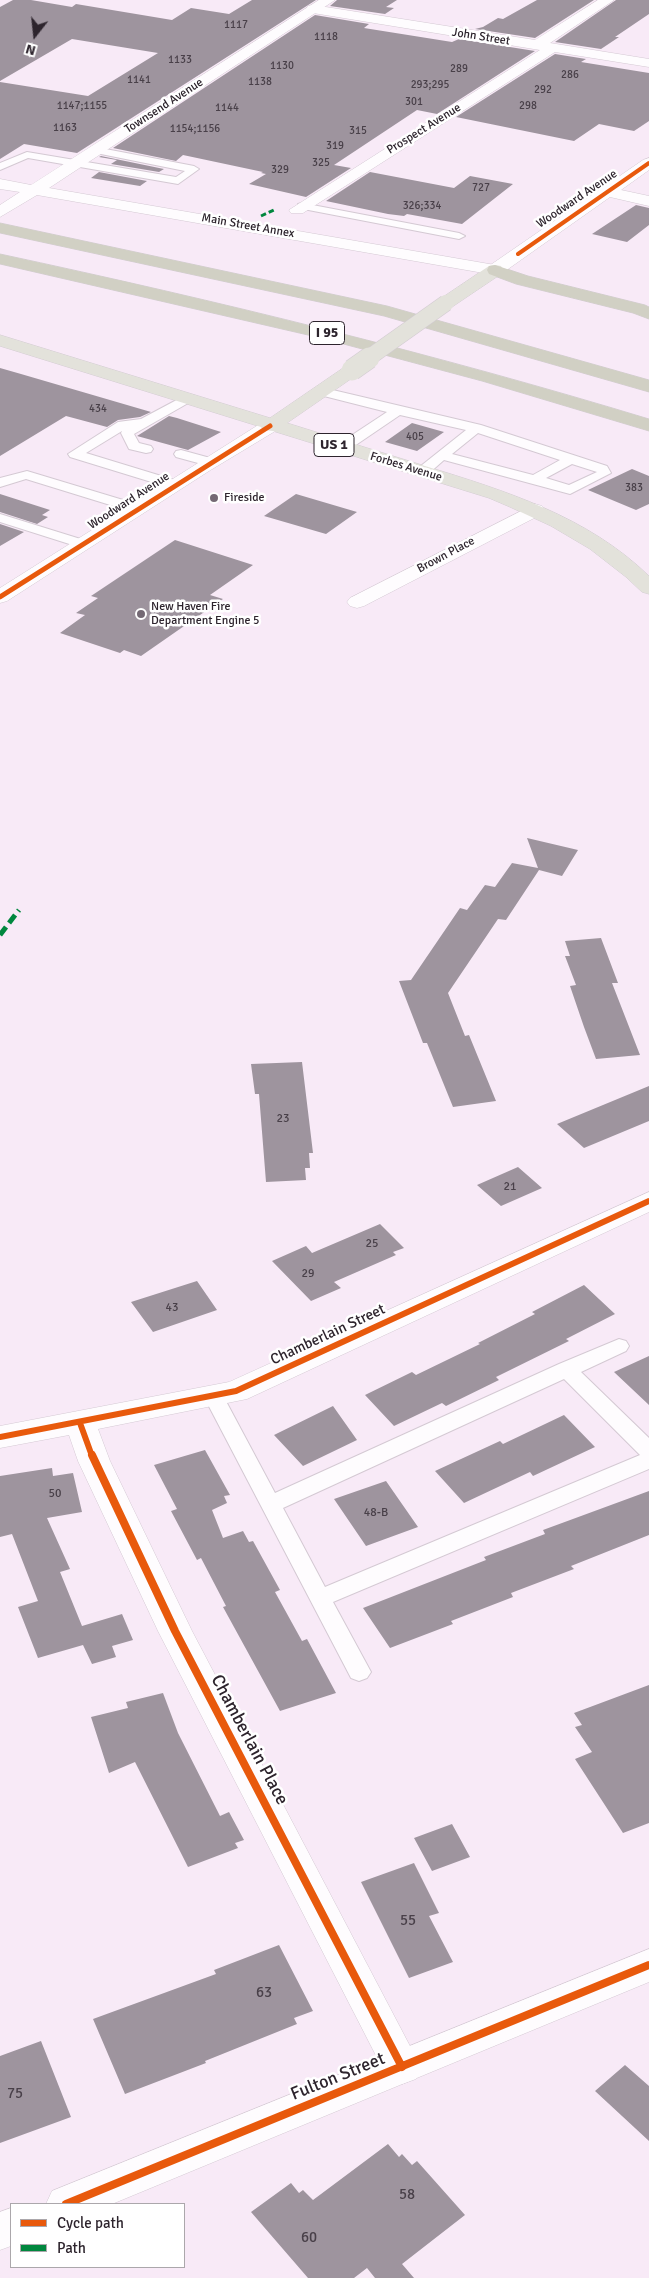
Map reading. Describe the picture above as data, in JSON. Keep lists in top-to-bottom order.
{
  "streets": {
    "highway": ["I 95"],
    "main road": ["Woodward Avenue", "US 1", "Forbes Avenue"],
    "street": [
      "John Street",
      "Townsend Avenue",
      "Prospect Avenue",
      "Main Street Annex",
      "Brown Place",
      "Chamberlain Street",
      "Chamberlain Place",
      "Fulton Street"
    ]
  },
  "crossings": [
    ["John Street", "Townsend Avenue"],
    ["John Street", "Prospect Avenue"],
    ["Townsend Avenue", "Main Street Annex"],
    ["Woodward Avenue", "Main Street Annex"],
    ["Woodward Avenue", "Forbes Avenue"],
    ["Forbes Avenue", "Brown Place"],
    ["Chamberlain Street", "Chamberlain Place"],
    ["Chamberlain Place", "Fulton Street"]
  ],
  "places": ["Fireside", "New Haven Fire Department Engine 5"],
  "house_numbers": [
    "1117",
    "1118",
    "1133",
    "1130",
    "289",
    "286",
    "1141",
    "1138",
    "293;295",
    "292",
    "301",
    "1147;1155",
    "298",
    "1144",
    "1163",
    "1154;1156",
    "315",
    "319",
    "325",
    "329",
    "727",
    "326;334",
    "434",
    "405",
    "383",
    "23",
    "21",
    "25",
    "29",
    "43",
    "50",
    "48-B",
    "55",
    "63",
    "75",
    "58",
    "60"
  ],
  "legend": ["Cycle path", "Path"],
  "north": "bottom"
}
